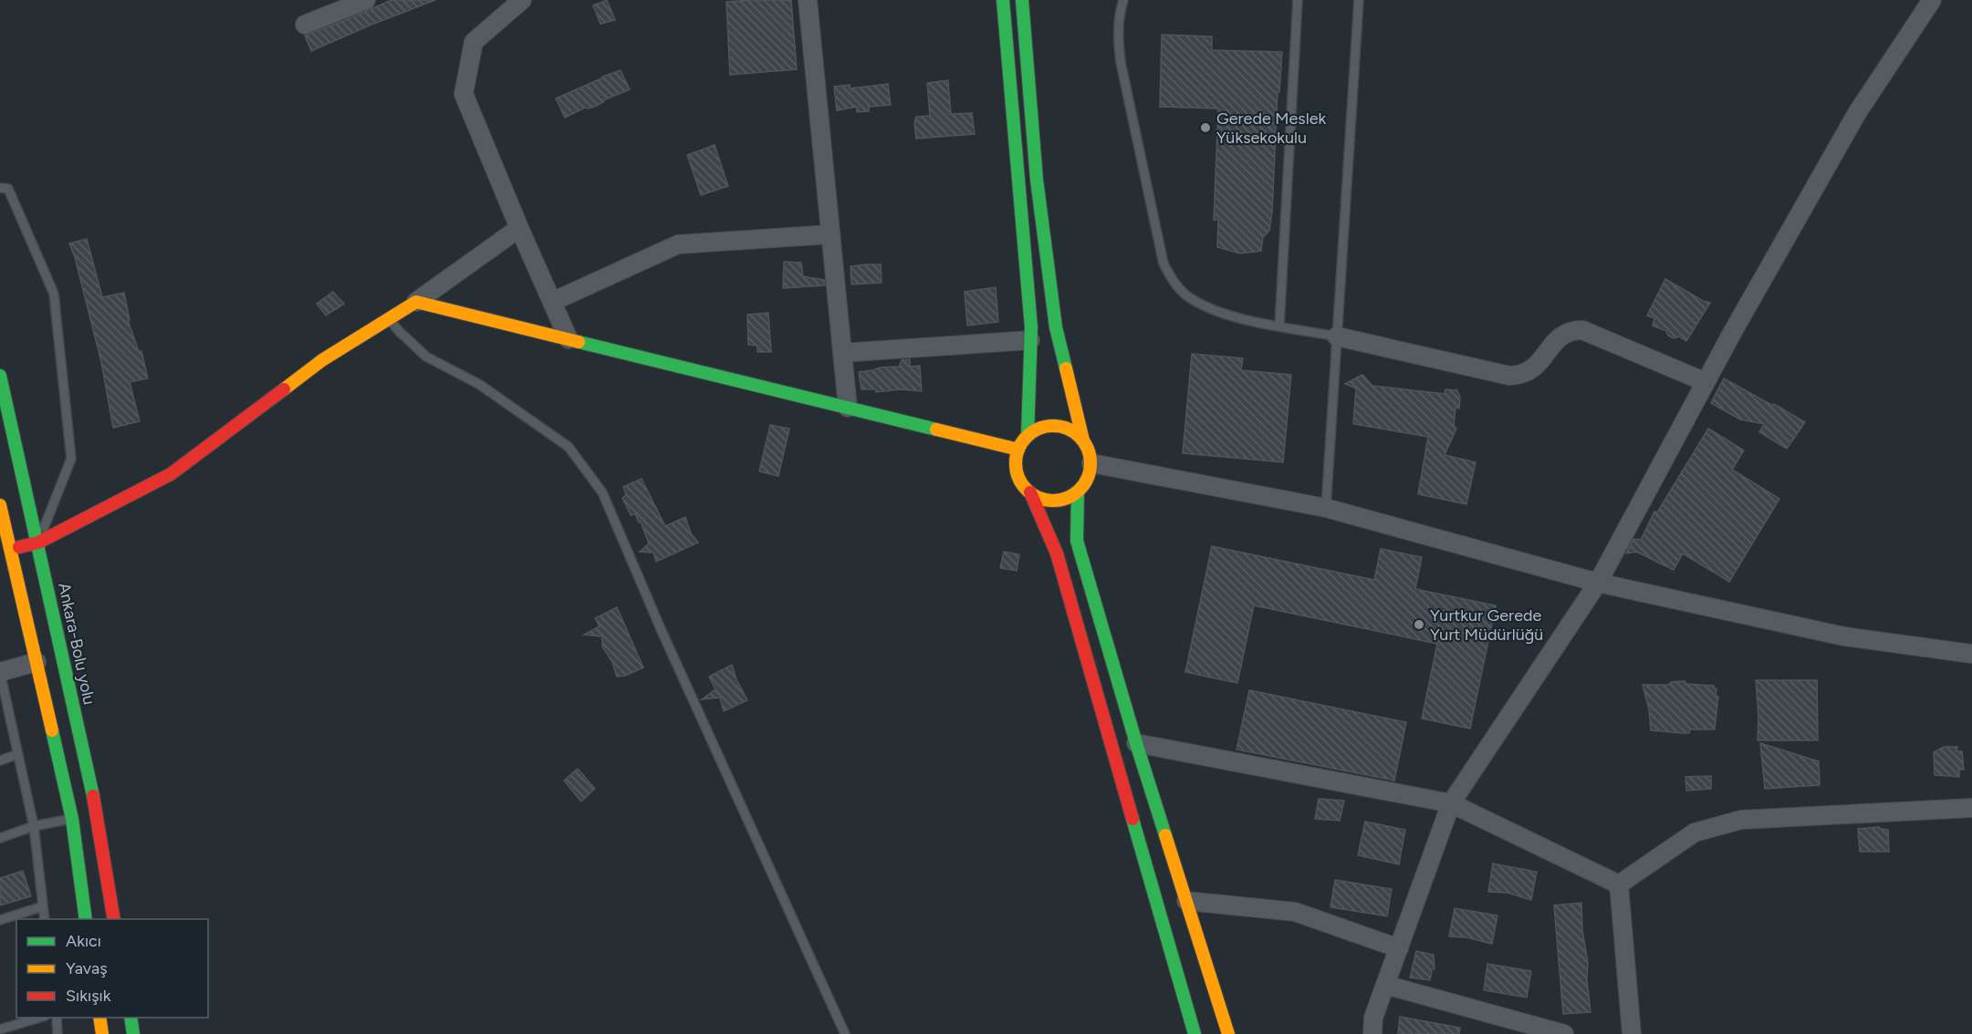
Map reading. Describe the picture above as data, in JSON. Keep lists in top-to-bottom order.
{
  "streets": {
    "main road": ["Ankara-Bolu yolu"]
  },
  "places": ["Gerede Meslek Yüksekokulu", "Yurtkur Gerede Yurt Müdürlüğü"],
  "legend": ["Akıcı", "Yavaş", "Sıkışık"]
}
